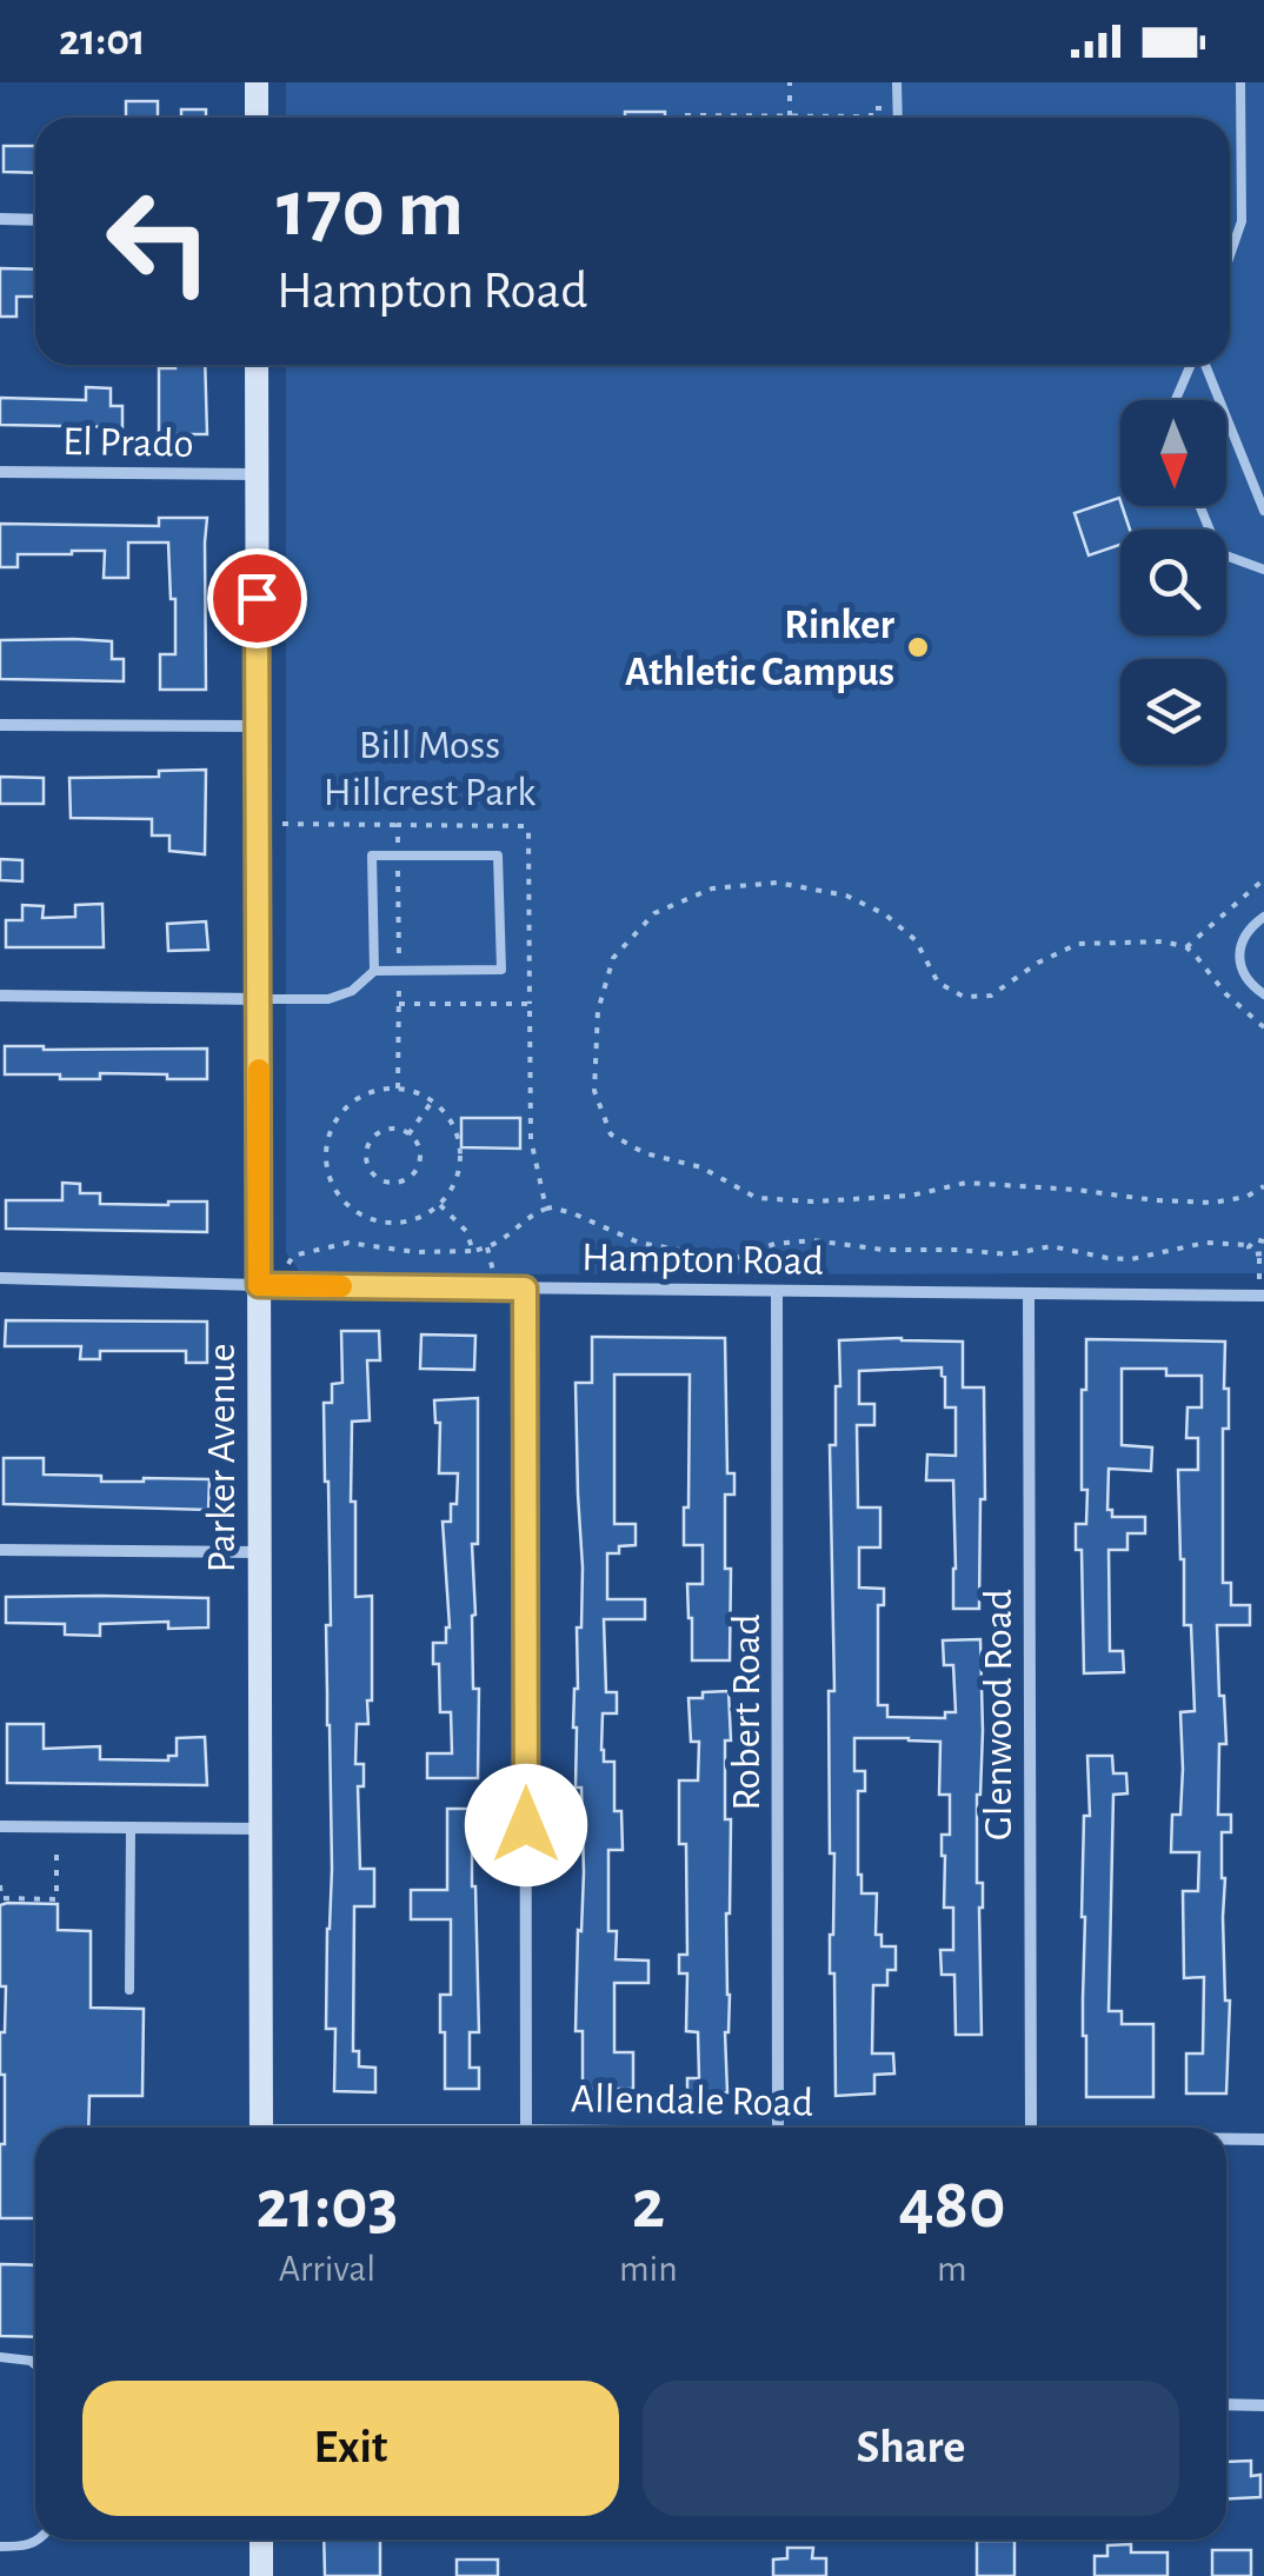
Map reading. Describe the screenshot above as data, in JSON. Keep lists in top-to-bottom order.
{
  "streets": {
    "street": [
      "El Prado",
      "Hampton Road",
      "Parker Avenue",
      "Robert Road",
      "Glenwood Road",
      "Allendale Road"
    ]
  },
  "crossings": [
    ["El Prado", "Parker Avenue"],
    ["Hampton Road", "Parker Avenue"],
    ["Hampton Road", "Robert Road"],
    ["Hampton Road", "Glenwood Road"]
  ],
  "parks": ["Bill Moss Hillcrest Park"],
  "places": ["Rinker Athletic Campus"],
  "north": "bottom",
  "page": {
    "status": "21:01",
    "turn": ["170 m", "Hampton Road"],
    "eta": [
      "21:03",
      "Arrival",
      "2",
      "min",
      "480",
      "m"
    ],
    "buttons": ["Exit", "Share"]
  }
}
